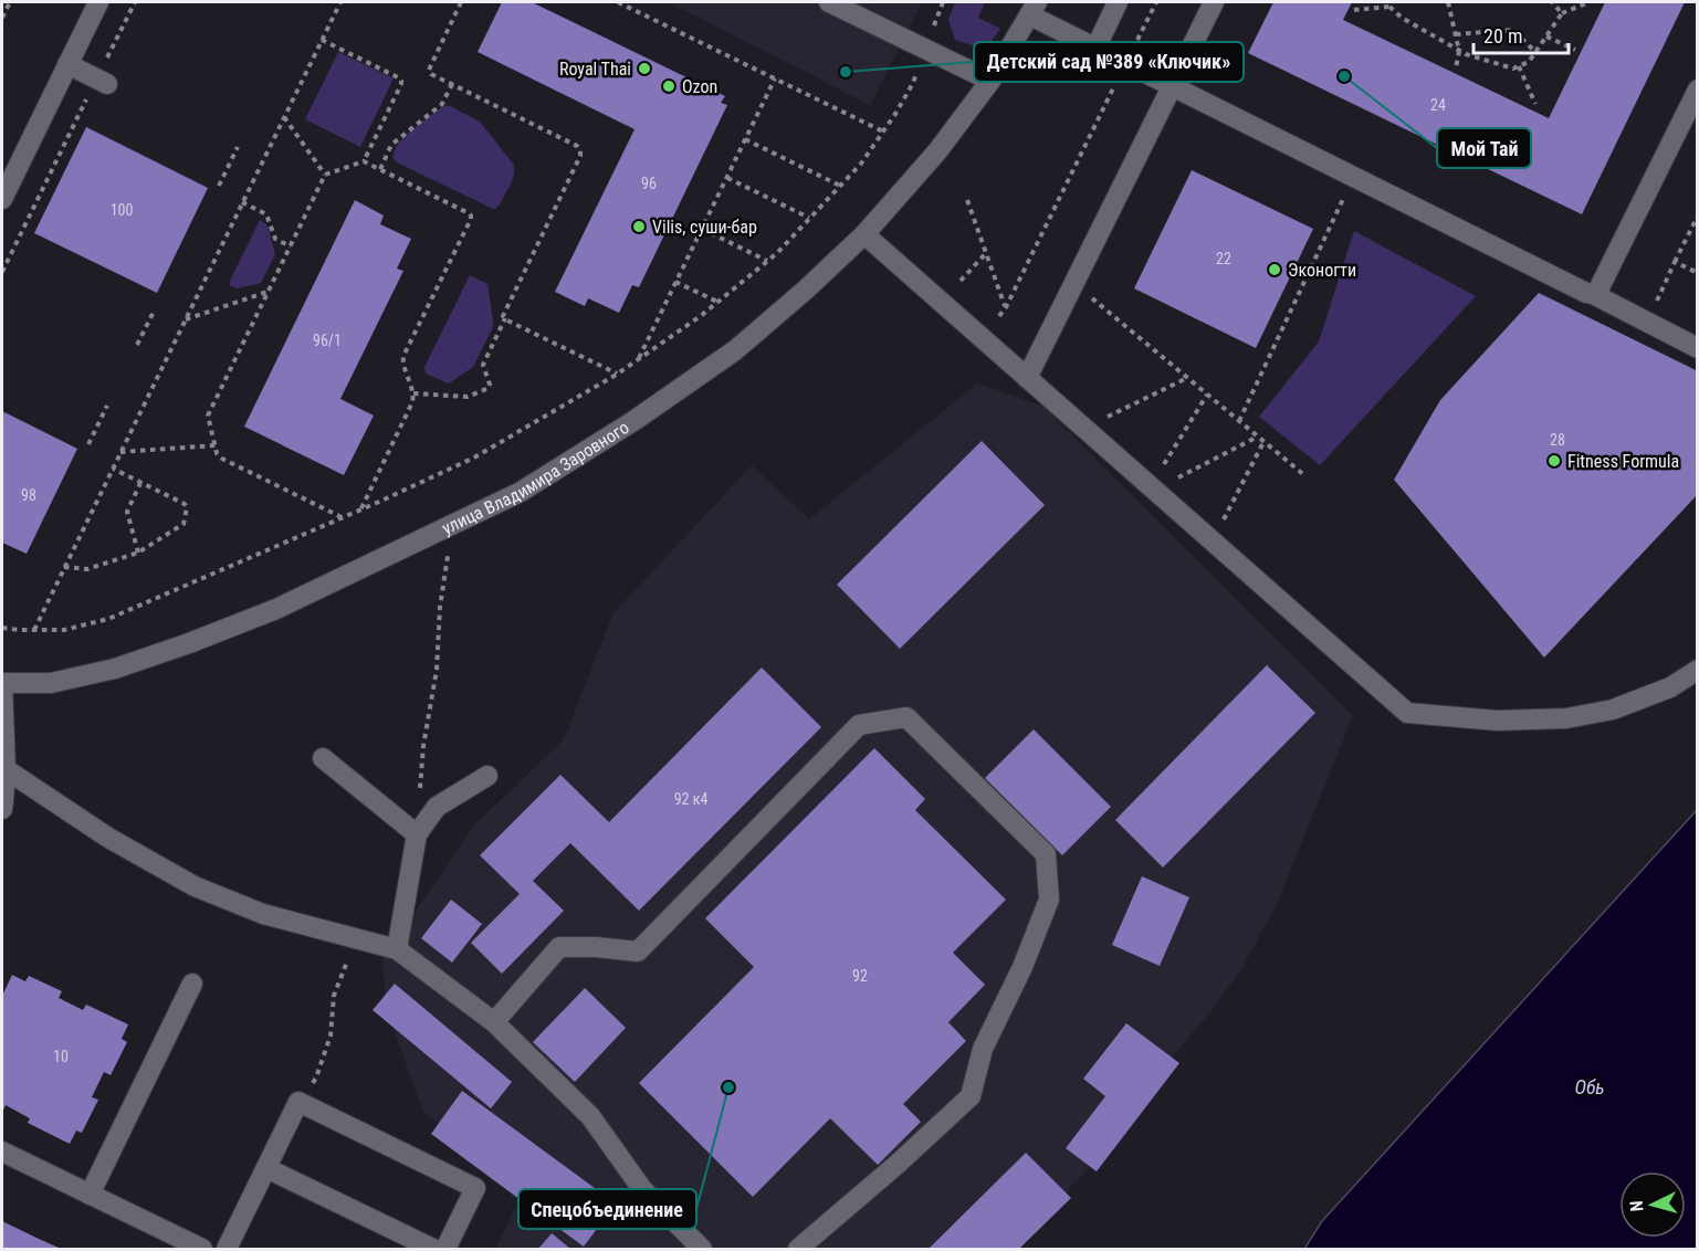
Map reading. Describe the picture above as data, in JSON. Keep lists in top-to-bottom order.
{
  "streets": {
    "street": ["улица Владимира Заровного"]
  },
  "water": ["Обь"],
  "places": [
    "Royal Thai",
    "Детский сад №389 «Ключик»",
    "Мой Тай",
    "Ozon",
    "Vilis, суши-бар",
    "Эконогти",
    "Fitness Formula",
    "Спецобъединение"
  ],
  "house_numbers": [
    "24",
    "96",
    "100",
    "22",
    "96/1",
    "28",
    "98",
    "92 к4",
    "92",
    "10"
  ],
  "scale_bar": "20 m",
  "north": "left"
}
